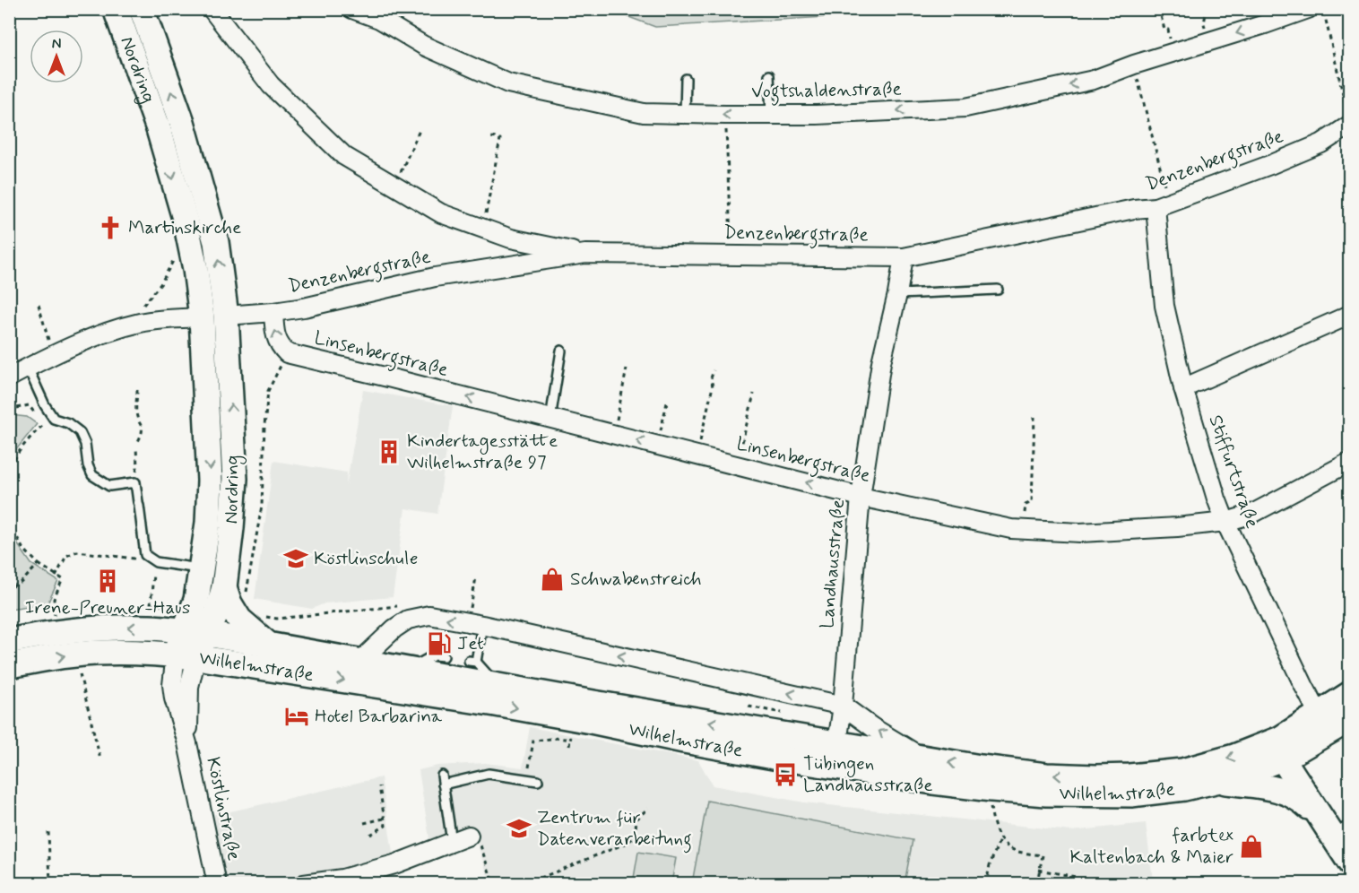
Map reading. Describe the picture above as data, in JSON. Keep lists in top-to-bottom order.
{
  "streets": {
    "main road": ["Nordring", "Wilhelmstraße"],
    "street": [
      "Vogtshaldenstraße",
      "Denzenbergstraße",
      "Linsenbergstraße",
      "Stiffurtstraße",
      "Landhausstraße",
      "Köstlinstraße"
    ]
  },
  "crossings": [
    ["Nordring", "Denzenbergstraße"],
    ["Nordring", "Wilhelmstraße"],
    ["Nordring", "Köstlinstraße"],
    ["Denzenbergstraße", "Linsenbergstraße"],
    ["Denzenbergstraße", "Stiffurtstraße"],
    ["Denzenbergstraße", "Landhausstraße"],
    ["Linsenbergstraße", "Stiffurtstraße"],
    ["Linsenbergstraße", "Landhausstraße"],
    ["Stiffurtstraße", "Wilhelmstraße"],
    ["Landhausstraße", "Wilhelmstraße"],
    ["Wilhelmstraße", "Köstlinstraße"]
  ],
  "one_way": ["Vogtshaldenstraße", "Linsenbergstraße"],
  "places": {
    "church": ["Martinskirche"],
    "building": ["Kindertagesstätte Wilhelmstraße 97", "Irene-Preuner-Haus"],
    "school or university": ["Köstlinschule", "Zentrum für Datenverarbeitung"],
    "shop": ["Schwabenstreich", "farbtex Kaltenbach & Maier"],
    "fuel station": ["Jet"],
    "hotel": ["Hotel Barbarina"],
    "bus stop": ["Tübingen Landhausstraße"]
  },
  "north": "top"
}
